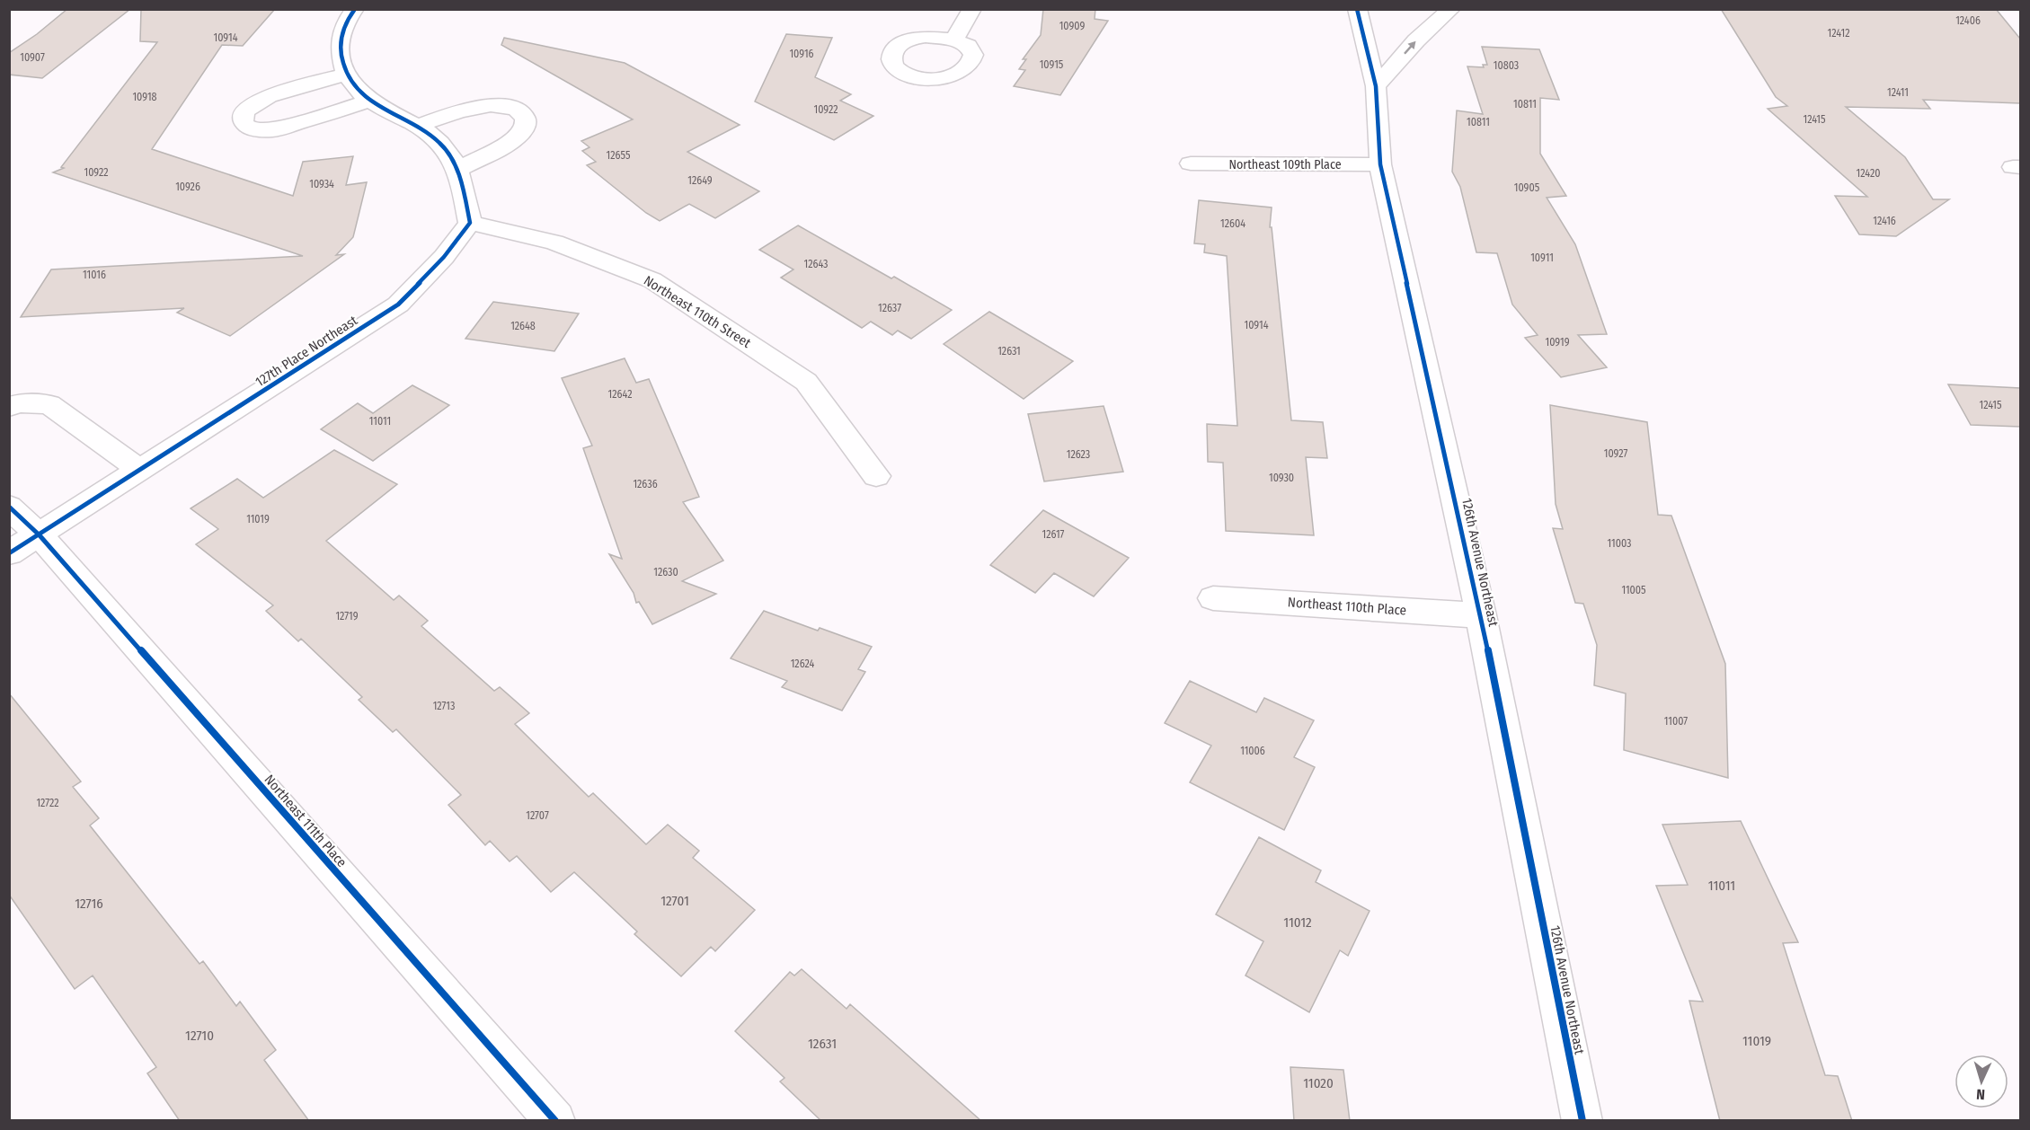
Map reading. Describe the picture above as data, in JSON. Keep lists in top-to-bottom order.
{
  "streets": {
    "street": [
      "Northeast 109th Place",
      "Northeast 110th Street",
      "127th Place Northeast",
      "126th Avenue Northeast",
      "Northeast 110th Place",
      "Northeast 111th Place"
    ]
  },
  "crossings": [
    ["Northeast 109th Place", "126th Avenue Northeast"],
    ["Northeast 110th Street", "127th Place Northeast"],
    ["127th Place Northeast", "Northeast 111th Place"],
    ["126th Avenue Northeast", "Northeast 110th Place"]
  ],
  "house_numbers": [
    "12406",
    "10909",
    "12412",
    "10914",
    "10916",
    "10907",
    "10915",
    "10803",
    "12411",
    "10918",
    "10811",
    "10922",
    "12415",
    "10811",
    "12655",
    "10922",
    "12420",
    "12649",
    "10934",
    "10926",
    "10905",
    "12416",
    "12604",
    "10911",
    "12643",
    "11016",
    "12637",
    "10914",
    "12648",
    "10919",
    "12631",
    "12642",
    "12415",
    "11011",
    "10927",
    "12623",
    "10930",
    "12636",
    "11019",
    "12617",
    "11003",
    "12630",
    "11005",
    "12719",
    "12624",
    "12713",
    "11007",
    "11006",
    "12722",
    "12707",
    "11011",
    "12701",
    "12716",
    "11012",
    "12710",
    "11019",
    "12631",
    "11020"
  ],
  "north": "bottom"
}
